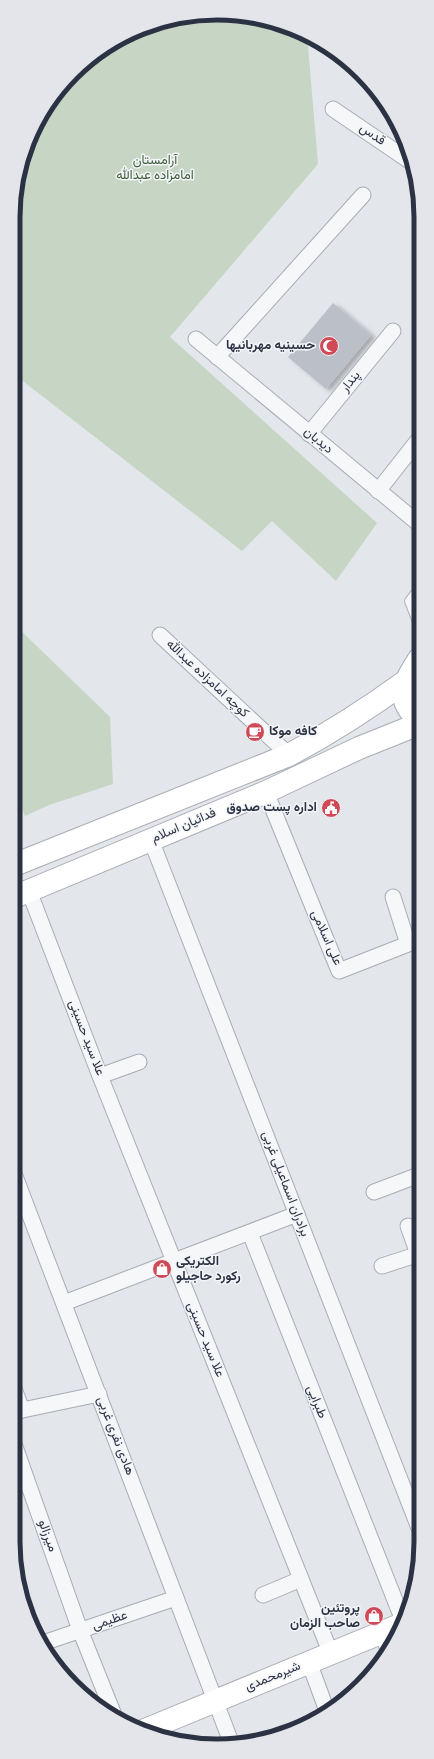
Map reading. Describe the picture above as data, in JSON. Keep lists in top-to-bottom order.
{
  "streets": {
    "main road": ["فدائیان اسلام", "شیرمحمدی"],
    "street": [
      "قدس",
      "پندار",
      "دیدبان",
      "کوچه امامزاده عبدالله",
      "علی اسلامی",
      "علا سید حسینی",
      "برادران اسماعیلی غربی",
      "طبرایی",
      "هادی نفری غربی",
      "میرزالو",
      "عظیمی"
    ]
  },
  "crossings": [
    ["پندار", "دیدبان"],
    ["کوچه امامزاده عبدالله", "فدائیان اسلام"],
    ["فدائیان اسلام", "علی اسلامی"],
    ["فدائیان اسلام", "علا سید حسینی"],
    ["فدائیان اسلام", "برادران اسماعیلی غربی"],
    ["علا سید حسینی", "شیرمحمدی"],
    ["هادی نفری غربی", "عظیمی"],
    ["هادی نفری غربی", "شیرمحمدی"],
    ["میرزالو", "عظیمی"]
  ],
  "parks": ["آرامستان امامزاده عبدالله"],
  "places": {
    "mosque": ["حسینیه مهربانیها"],
    "cafe": ["کافه موکا"],
    "public building": ["اداره پست صدوق"],
    "shop": ["الکتریکی رکورد حاجیلو", "پروتئین صاحب الزمان"]
  }
}
